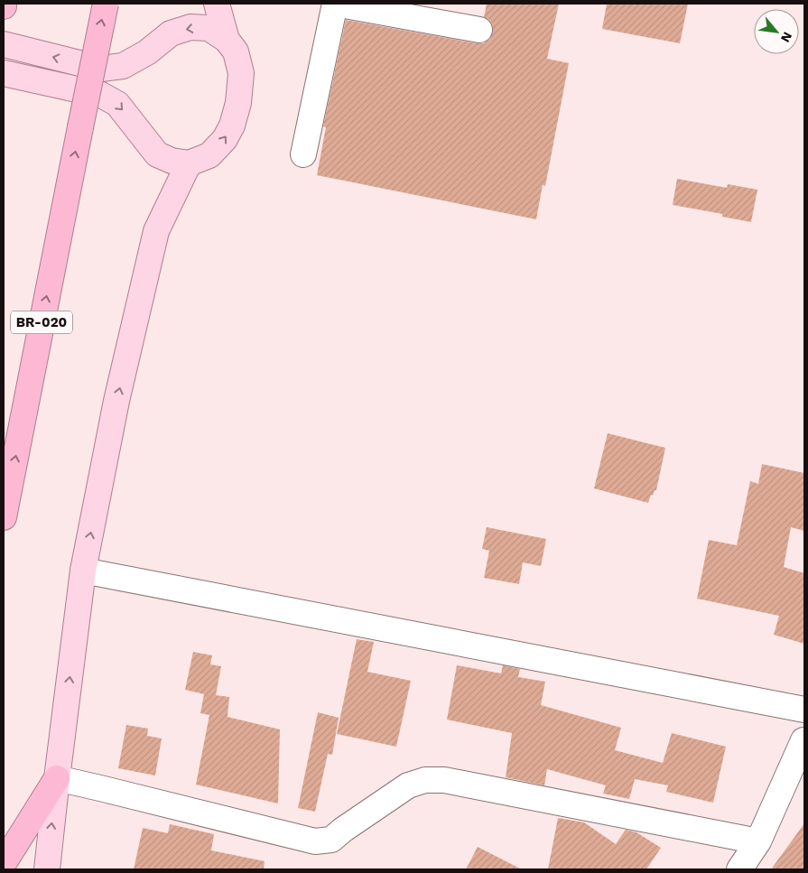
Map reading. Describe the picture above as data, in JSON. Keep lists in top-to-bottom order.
{
  "streets": {
    "highway": ["BR-020"]
  },
  "north": "bottom right"
}
